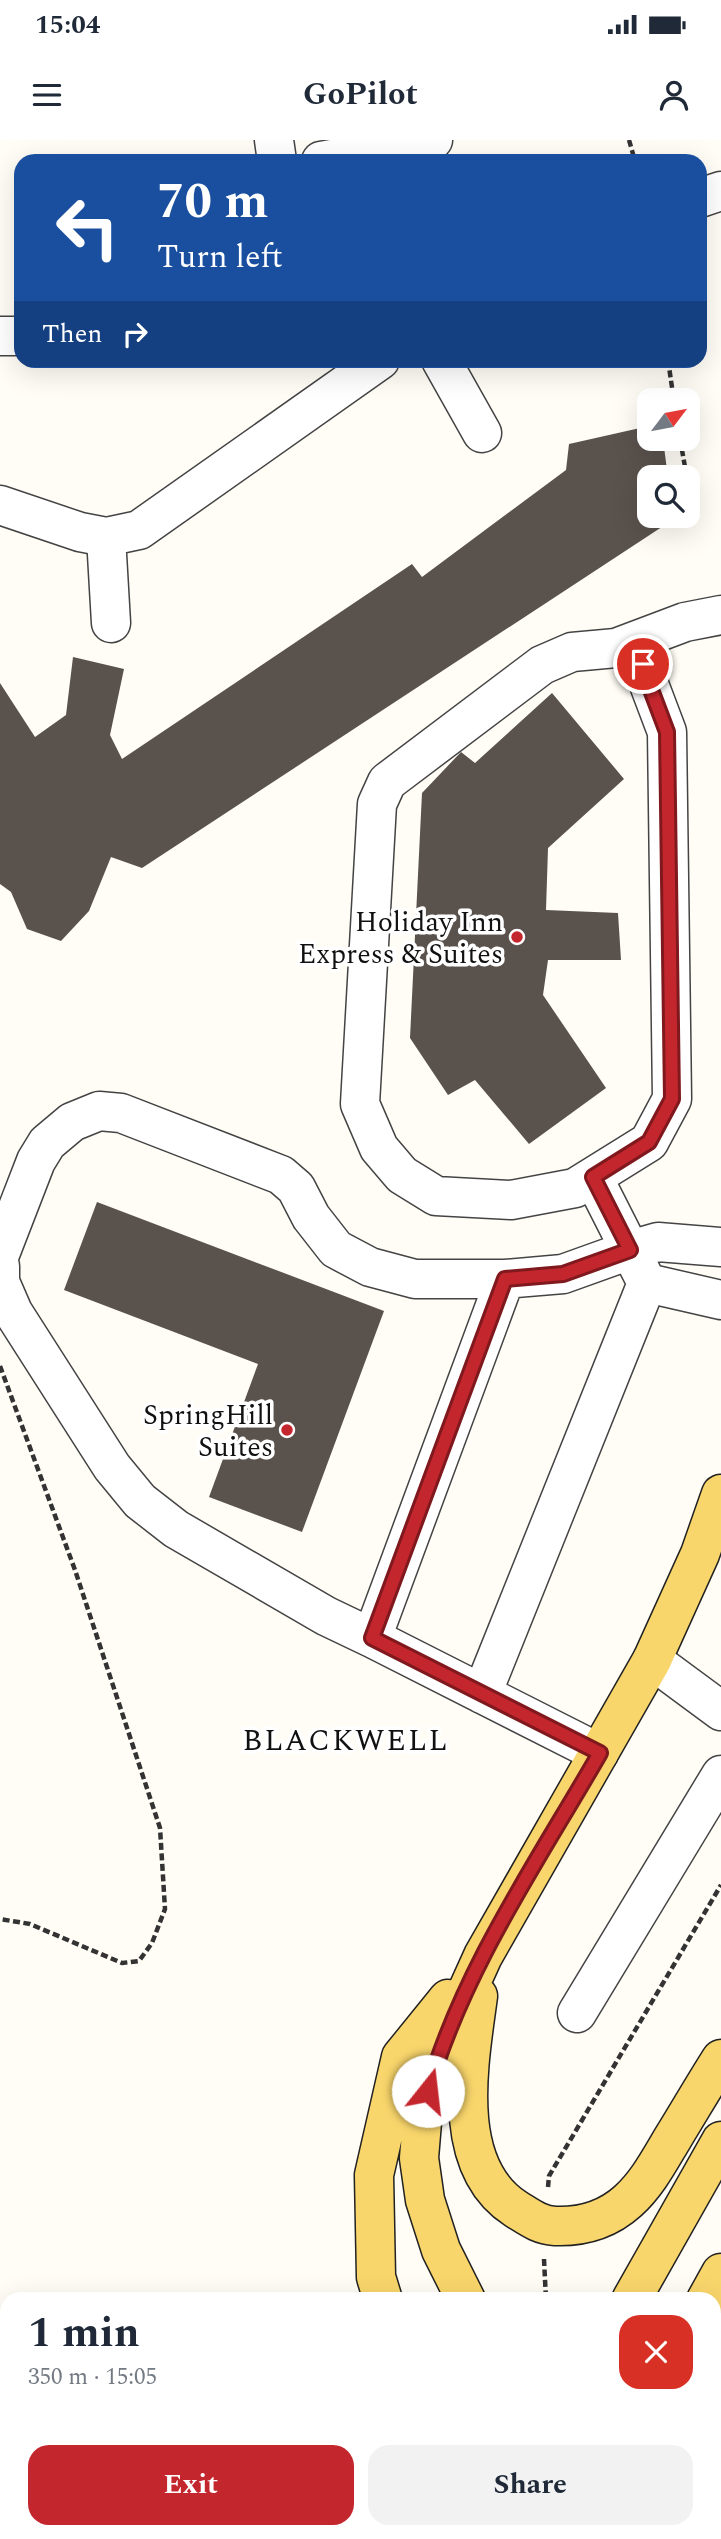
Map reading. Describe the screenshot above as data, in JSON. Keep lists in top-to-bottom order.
{
  "districts": ["BLACKWELL"],
  "places": ["Holiday Inn Express & Suites", "SpringHill Suites"],
  "north": "top right",
  "page": {
    "status": "15:04",
    "header": "GoPilot",
    "turn": ["70 m", "Turn left"],
    "then": "Then",
    "heading": ["1 min", "350 m · 15:05"],
    "buttons": ["Exit", "Share"]
  }
}
